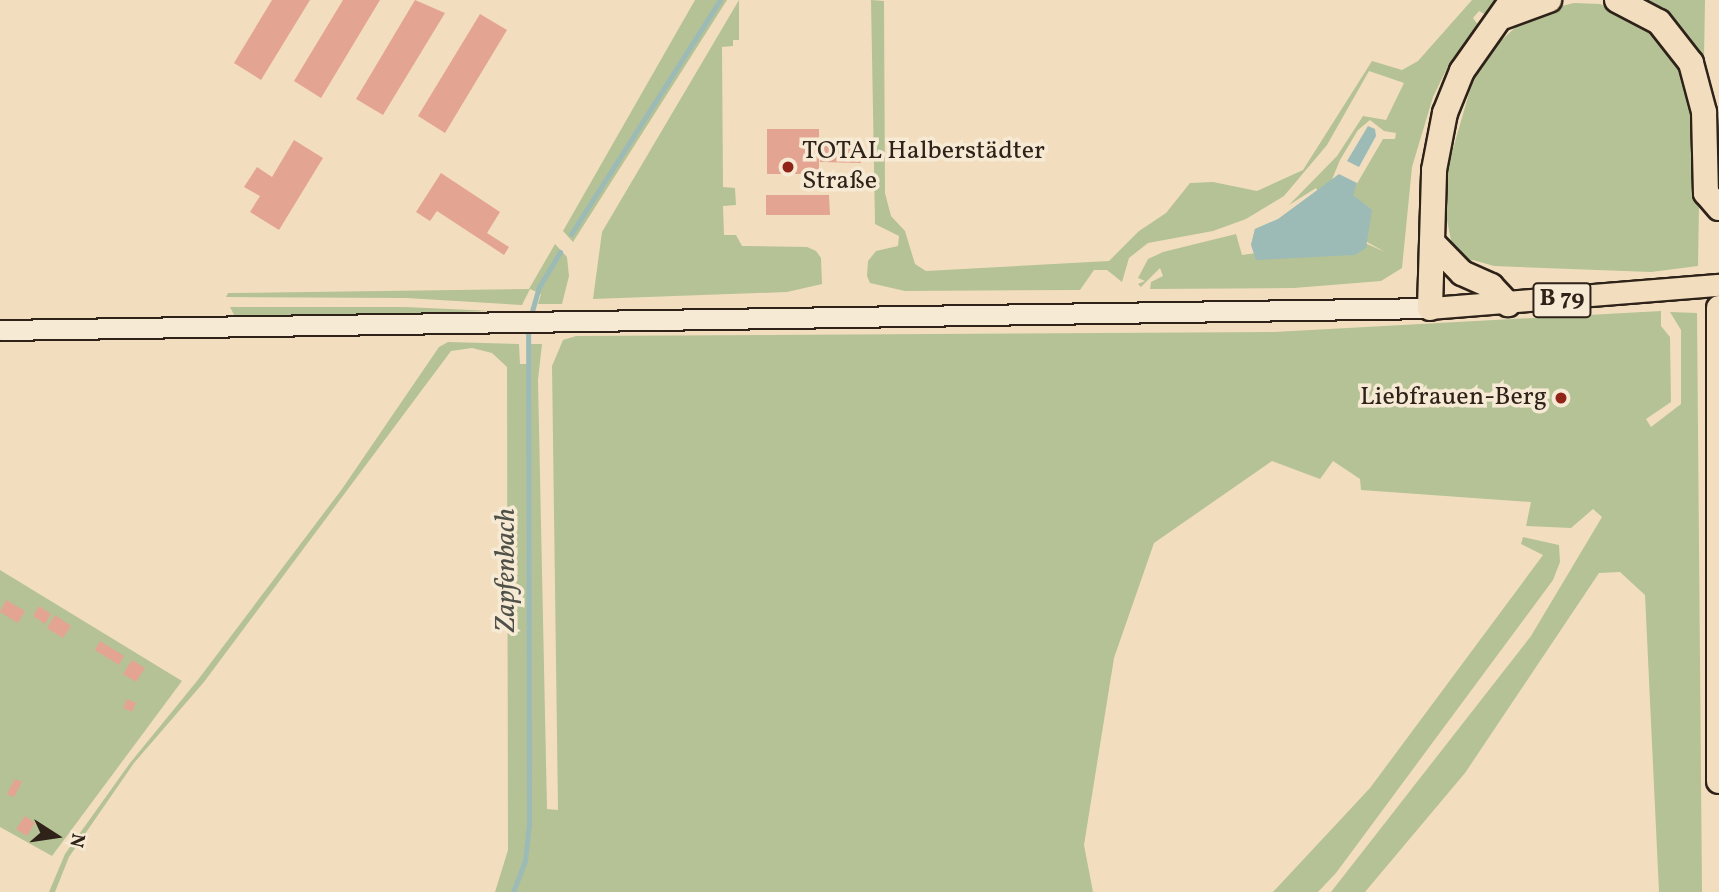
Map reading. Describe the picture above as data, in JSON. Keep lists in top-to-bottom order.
{
  "streets": {
    "main road": ["B 79"]
  },
  "water": ["Zapfenbach"],
  "places": ["TOTAL Halberstädter Straße", "Liebfrauen-Berg"],
  "north": "right"
}
